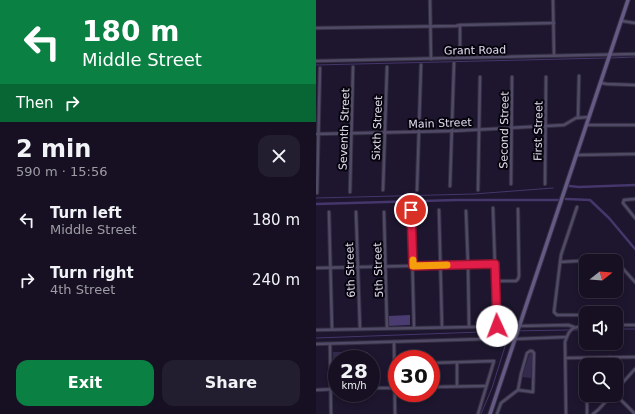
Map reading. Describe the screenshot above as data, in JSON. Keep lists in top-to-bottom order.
{
  "streets": {
    "street": [
      "Grant Road",
      "Main Street",
      "Sixth Street",
      "Seventh Street",
      "Second Street",
      "First Street",
      "6th Street",
      "5th Street"
    ]
  },
  "crossings": [
    ["Main Street", "Sixth Street"],
    ["Main Street", "Seventh Street"],
    ["Main Street", "Second Street"],
    ["Main Street", "First Street"]
  ],
  "north": "right",
  "page": {
    "turn": ["180 m", "Middle Street"],
    "then": "Then",
    "heading": ["2 min", "590 m · 15:56"],
    "list": [
      {
        "name": "Turn left",
        "note": "Middle Street",
        "value": "180 m"
      },
      {
        "name": "Turn right",
        "note": "4th Street",
        "value": "240 m"
      }
    ],
    "speed": "28 km/h",
    "limit": "30",
    "buttons": ["Exit", "Share"]
  }
}
